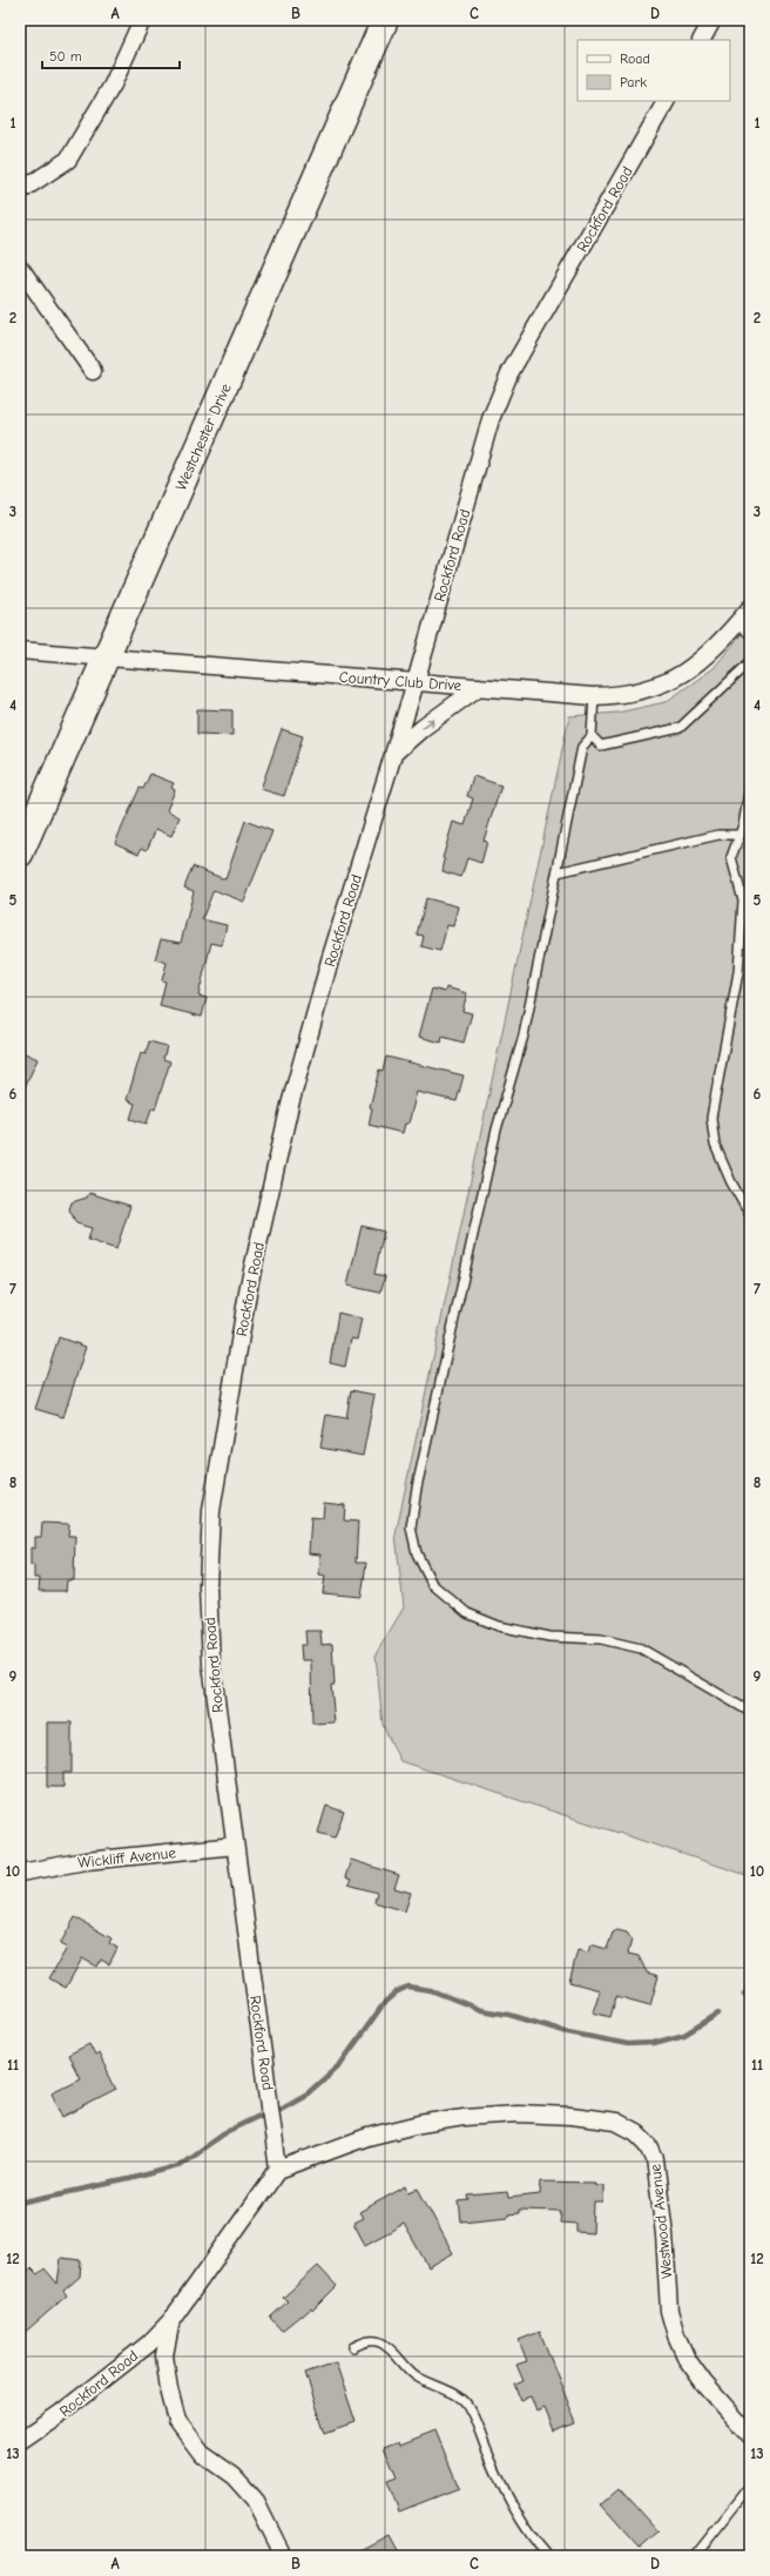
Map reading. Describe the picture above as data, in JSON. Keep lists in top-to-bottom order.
{
  "streets": {
    "main road": ["Westchester Drive"],
    "street": [
      "Rockford Road",
      "Country Club Drive",
      "Wickliff Avenue",
      "Westwood Avenue"
    ]
  },
  "crossings": [
    ["Rockford Road", "Country Club Drive"],
    ["Rockford Road", "Wickliff Avenue"],
    ["Rockford Road", "Westwood Avenue"],
    ["Westchester Drive", "Country Club Drive"]
  ],
  "legend": ["Road", "Park"],
  "scale_bar": "50 m",
  "grid": {
    "columns": [
      "A",
      "B",
      "C",
      "D"
    ],
    "rows": [
      "1",
      "2",
      "3",
      "4",
      "5",
      "6",
      "7",
      "8",
      "9",
      "10",
      "11",
      "12",
      "13"
    ]
  }
}
